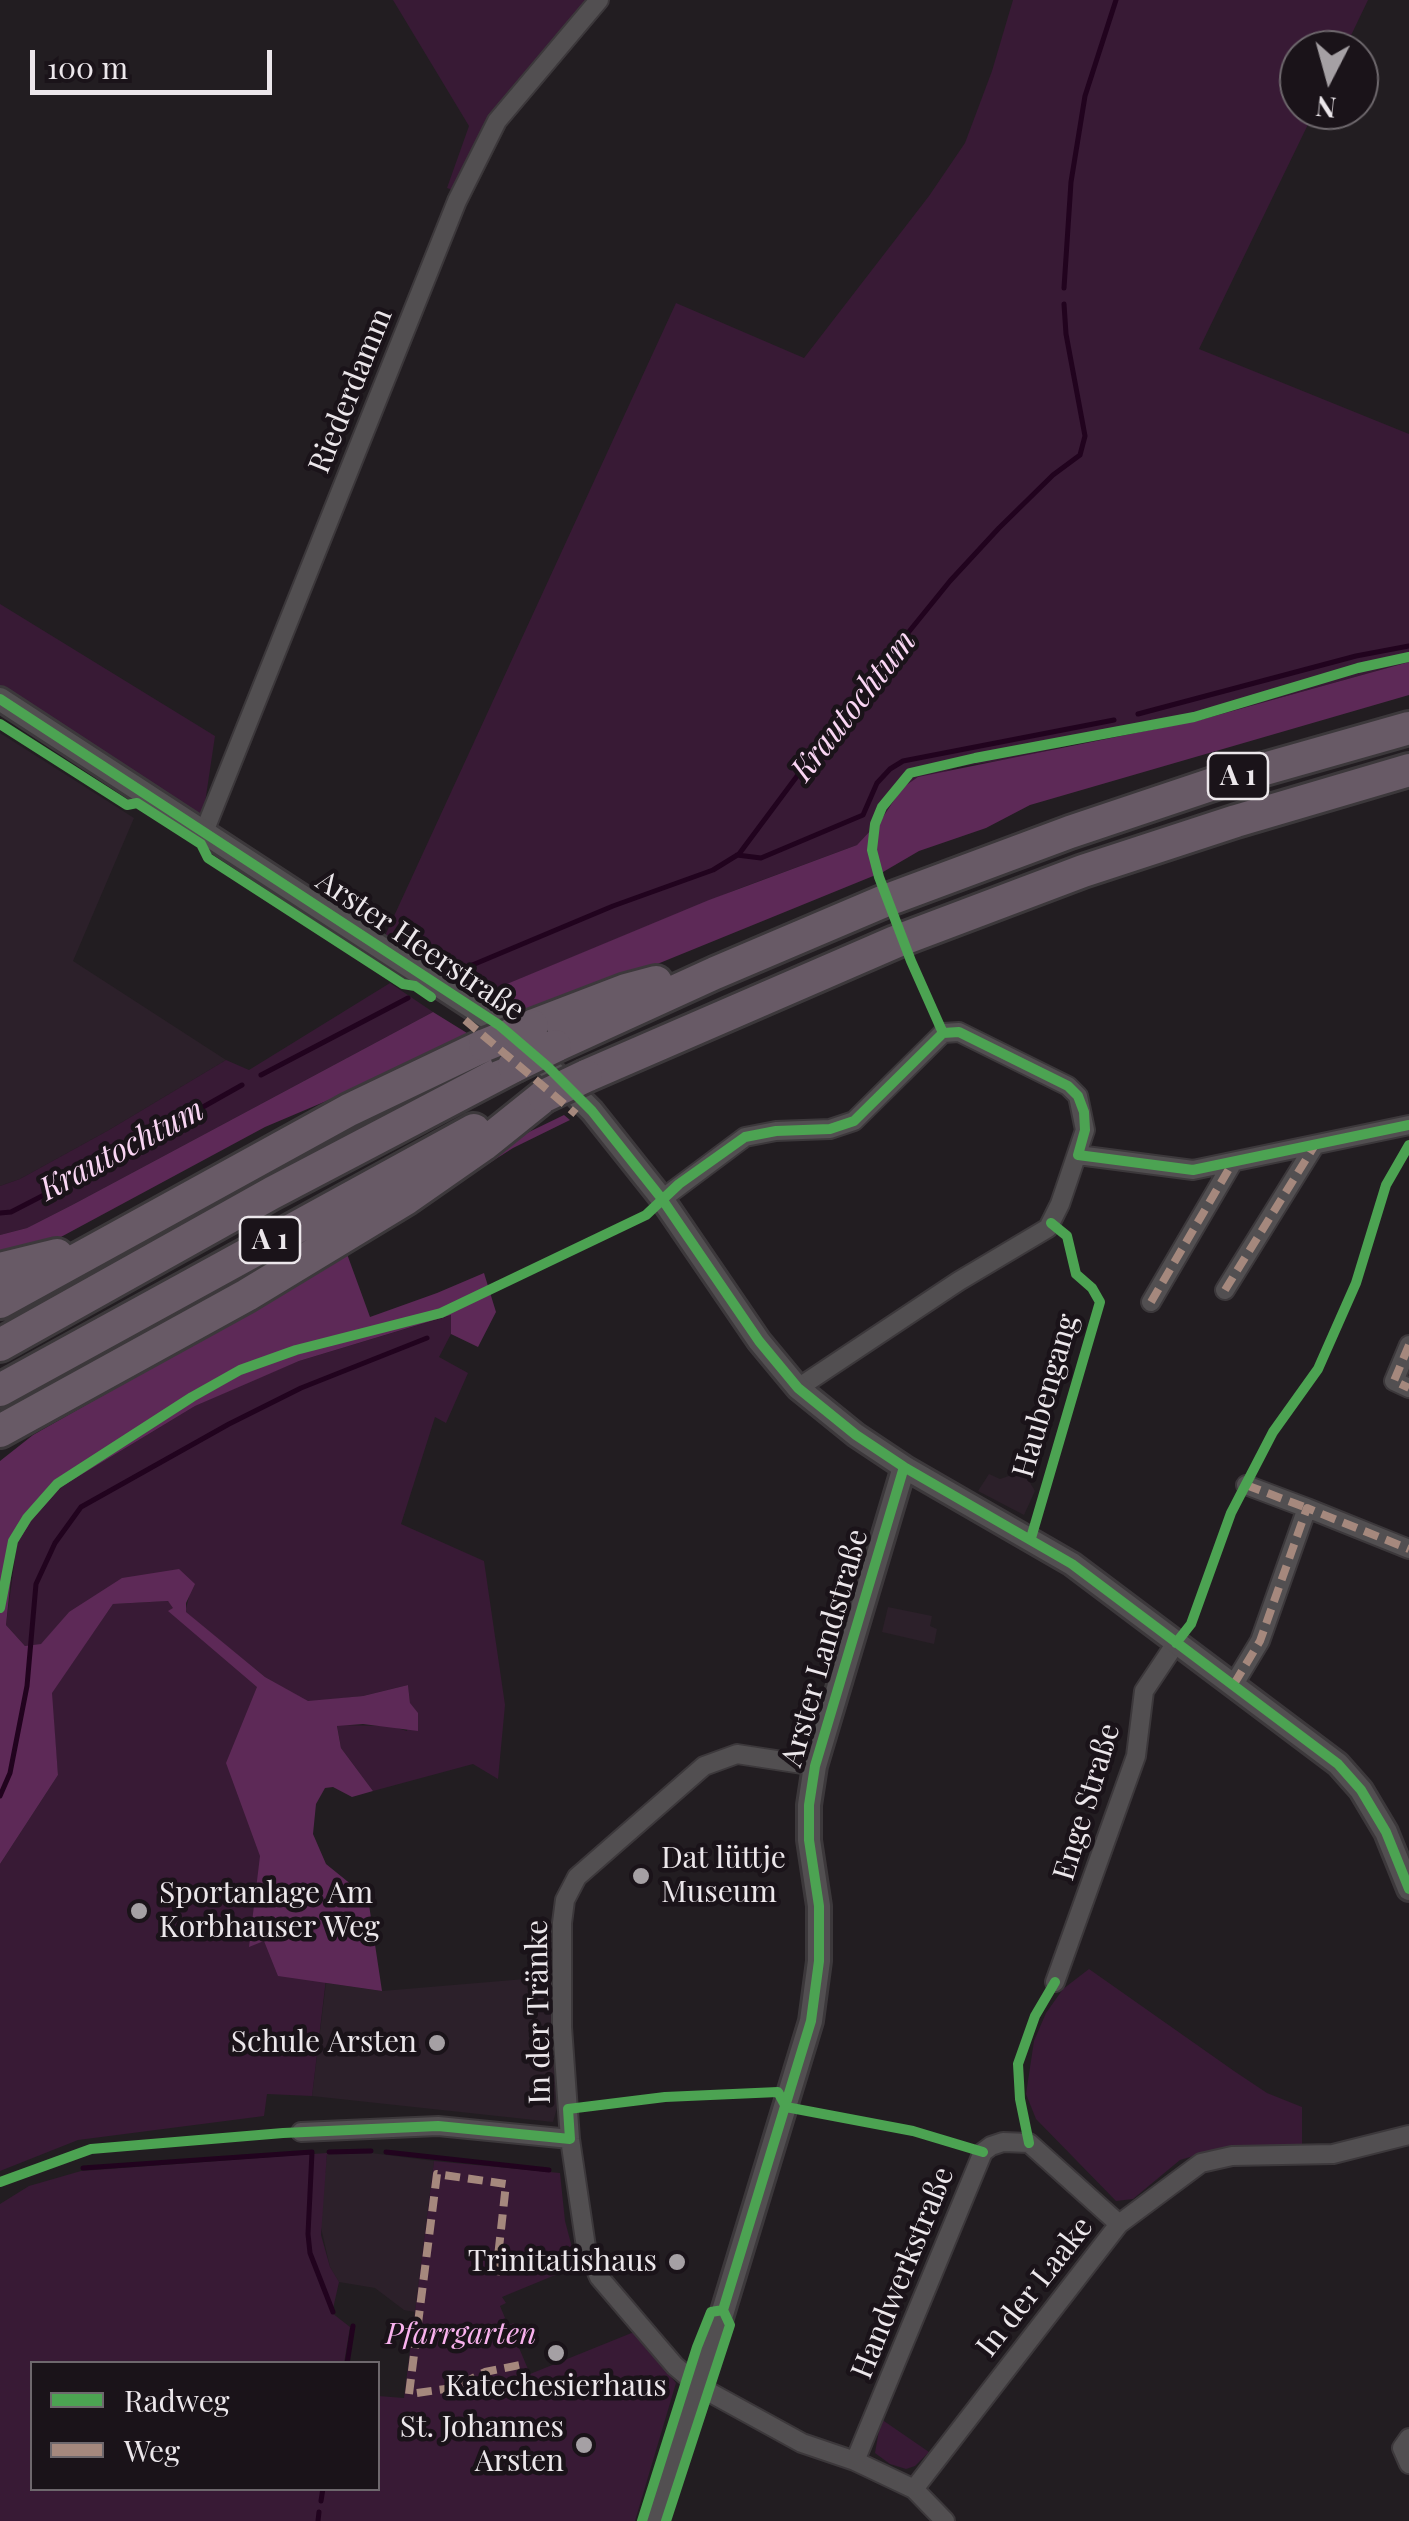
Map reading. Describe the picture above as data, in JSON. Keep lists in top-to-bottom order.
{
  "streets": {
    "highway": ["A 1"],
    "street": [
      "Riederdamm",
      "Arster Heerstraße",
      "Arster Landstraße",
      "Enge Straße",
      "In der Tränke",
      "Handwerkstraße",
      "In der Laake"
    ],
    "cycle path": ["Haubengang"]
  },
  "crossings": [
    ["Riederdamm", "Arster Heerstraße"],
    ["Arster Heerstraße", "Arster Landstraße"],
    ["Arster Heerstraße", "Enge Straße"],
    ["Arster Landstraße", "In der Tränke"],
    ["In der Tränke", "Handwerkstraße"],
    ["In der Tränke", "In der Laake"],
    ["Handwerkstraße", "In der Laake"]
  ],
  "water": ["Krautochtum"],
  "parks": ["Pfarrgarten"],
  "places": [
    "Dat lüttje Museum",
    "Sportanlage Am Korbhauser Weg",
    "Schule Arsten",
    "Trinitatishaus",
    "Katechesierhaus",
    "St. Johannes Arsten"
  ],
  "legend": ["Radweg", "Weg"],
  "scale_bar": "100 m",
  "north": "bottom"
}
